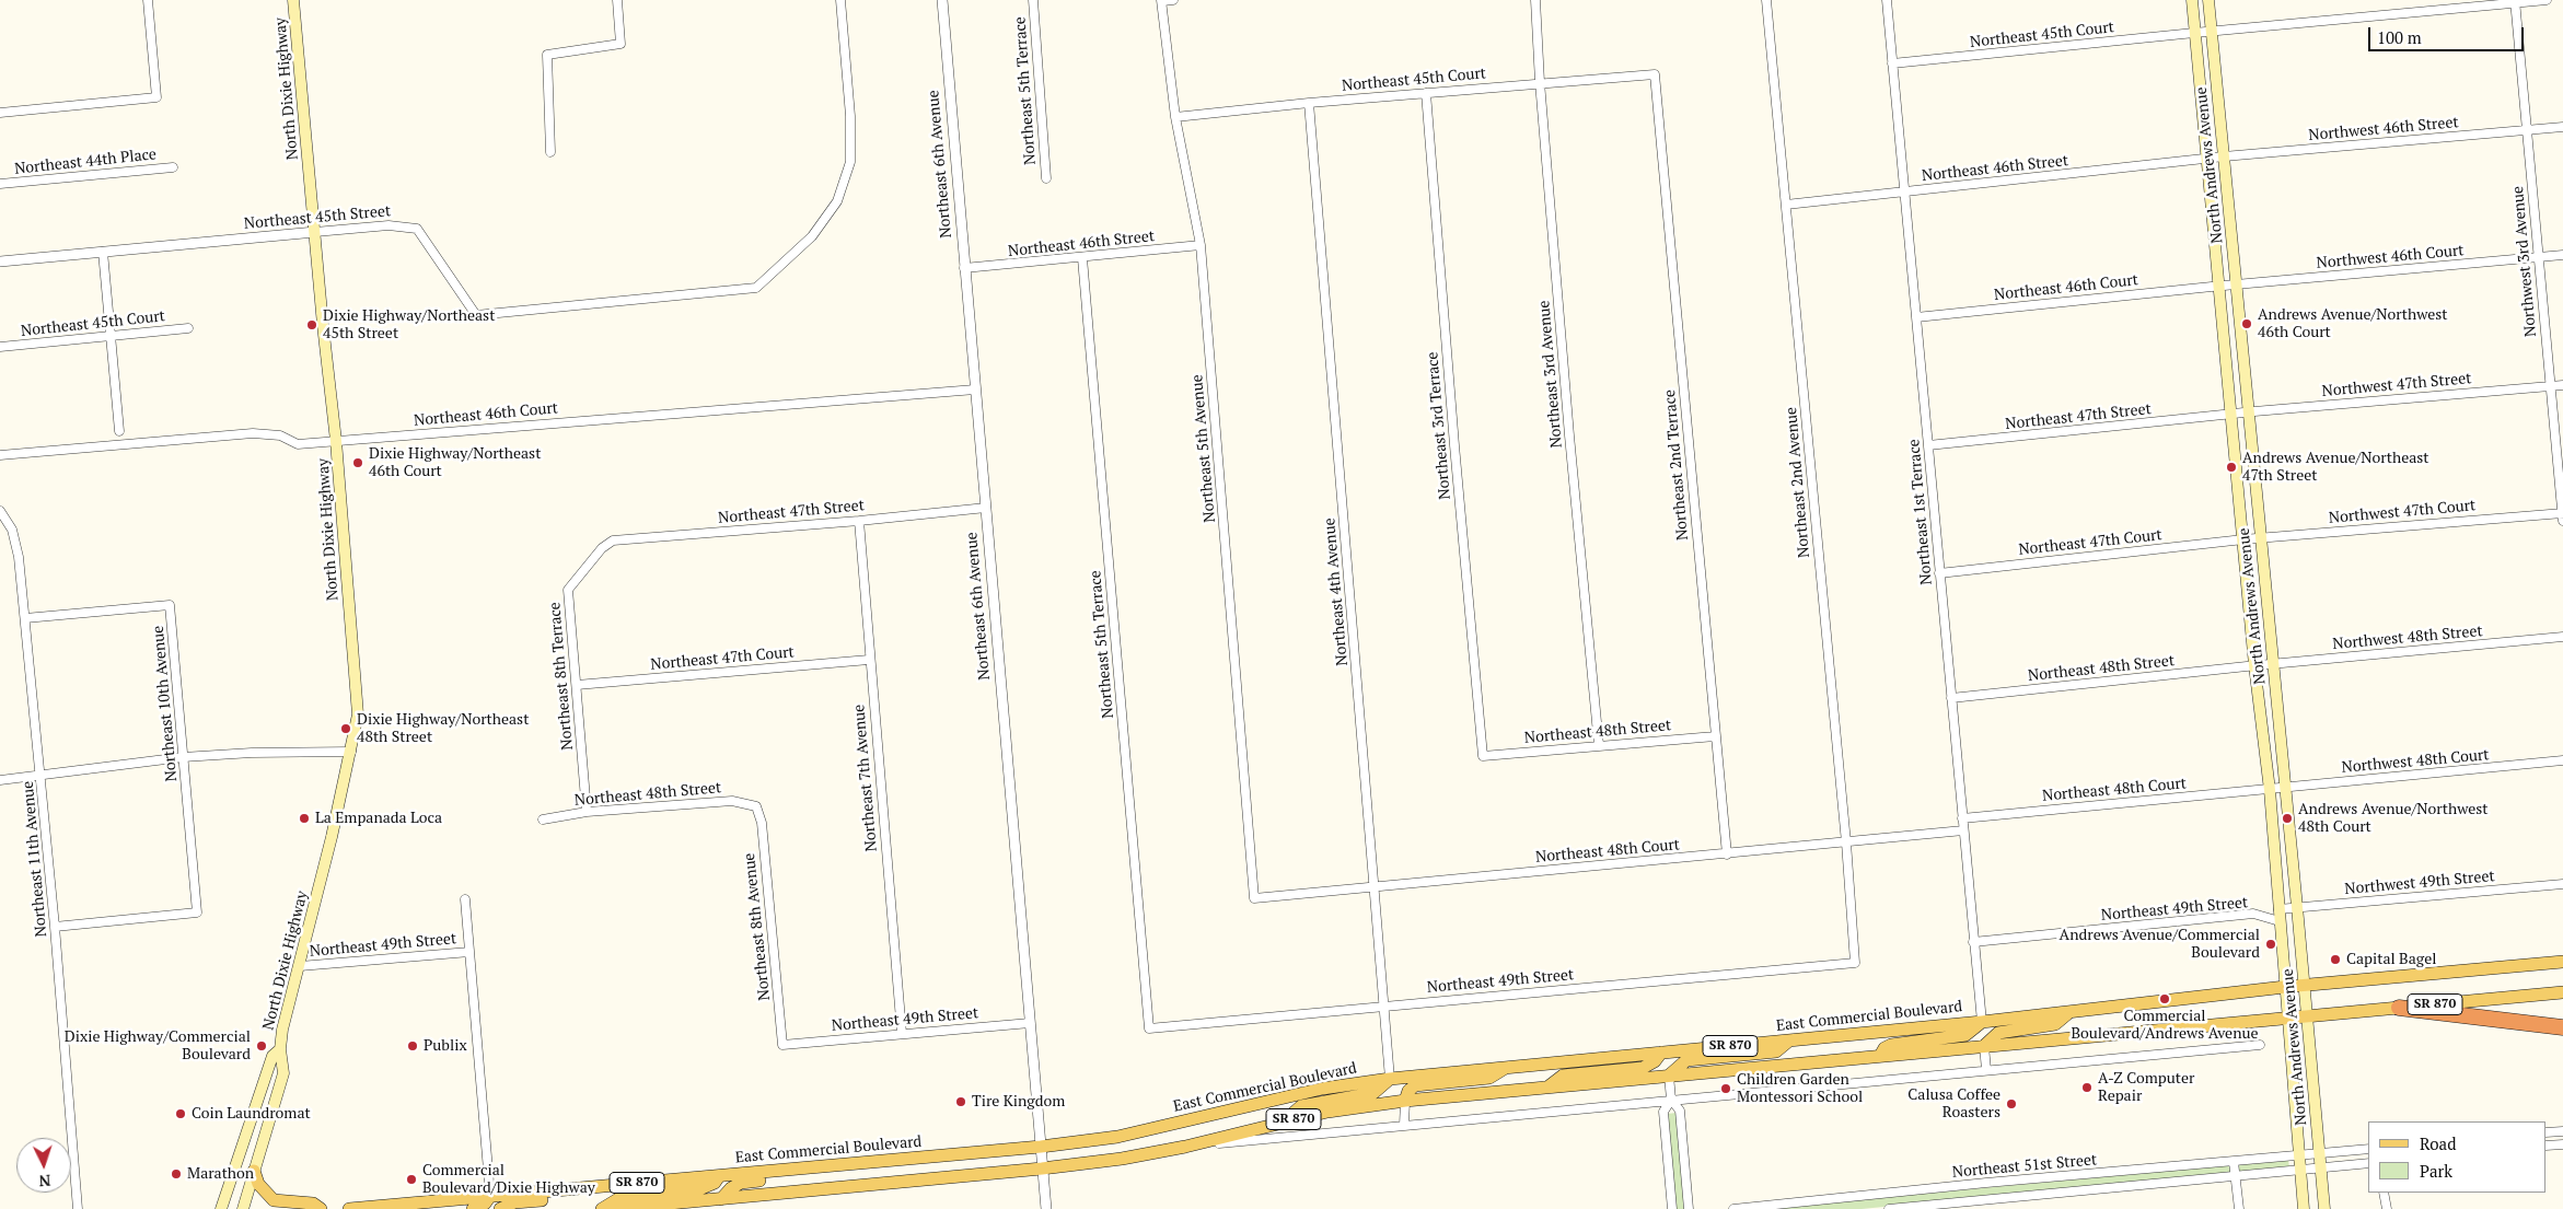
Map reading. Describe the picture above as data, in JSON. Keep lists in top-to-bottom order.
{
  "streets": {
    "main road": [
      "North Dixie Highway",
      "North Andrews Avenue",
      "SR 870",
      "East Commercial Boulevard"
    ],
    "street": [
      "Northeast 45th Court",
      "Northeast 5th Terrace",
      "Northwest 46th Street",
      "Northeast 44th Place",
      "Northeast 6th Avenue",
      "Northeast 46th Street",
      "Northeast 45th Street",
      "Northwest 46th Court",
      "Northwest 3rd Avenue",
      "Northeast 46th Court",
      "Northeast 3rd Avenue",
      "Northwest 47th Street",
      "Northeast 47th Street",
      "Northeast 3rd Terrace",
      "Northeast 5th Avenue",
      "Northeast 2nd Terrace",
      "Northeast 2nd Avenue",
      "Northeast 1st Terrace",
      "Northwest 47th Court",
      "Northeast 47th Court",
      "Northeast 4th Avenue",
      "Northwest 48th Street",
      "Northeast 48th Street",
      "Northeast 8th Terrace",
      "Northeast 10th Avenue",
      "Northwest 48th Court",
      "Northeast 7th Avenue",
      "Northeast 48th Court",
      "Northeast 11th Avenue",
      "Northwest 49th Street",
      "Northeast 49th Street",
      "Northeast 8th Avenue",
      "Northeast 51st Street"
    ]
  },
  "crossings": [
    ["Northeast 45th Court", "North Andrews Avenue"],
    ["Northeast 45th Court", "Northwest 3rd Avenue"],
    ["Northeast 45th Court", "Northeast 3rd Avenue"],
    ["Northeast 45th Court", "Northeast 3rd Terrace"],
    ["Northeast 45th Court", "Northeast 5th Avenue"],
    ["Northeast 45th Court", "Northeast 2nd Terrace"],
    ["Northeast 45th Court", "Northeast 1st Terrace"],
    ["Northeast 45th Court", "Northeast 4th Avenue"],
    ["North Dixie Highway", "Northeast 45th Street"],
    ["North Dixie Highway", "Northeast 46th Court"],
    ["North Dixie Highway", "Northeast 49th Street"],
    ["Northeast 5th Terrace", "Northeast 46th Street"],
    ["Northeast 5th Terrace", "Northeast 49th Street"],
    ["Northwest 46th Street", "North Andrews Avenue"],
    ["Northwest 46th Street", "Northeast 46th Street"],
    ["Northwest 46th Street", "Northwest 3rd Avenue"],
    ["Northeast 6th Avenue", "Northeast 46th Street"],
    ["Northeast 6th Avenue", "Northeast 46th Court"],
    ["Northeast 6th Avenue", "Northeast 47th Street"],
    ["Northeast 6th Avenue", "Northeast 49th Street"],
    ["Northeast 6th Avenue", "SR 870"],
    ["Northeast 6th Avenue", "East Commercial Boulevard"],
    ["North Andrews Avenue", "Northeast 46th Street"],
    ["North Andrews Avenue", "Northwest 46th Court"],
    ["North Andrews Avenue", "Northeast 46th Court"],
    ["North Andrews Avenue", "Northwest 47th Street"],
    ["North Andrews Avenue", "Northeast 47th Street"],
    ["North Andrews Avenue", "Northwest 47th Court"],
    ["North Andrews Avenue", "Northeast 47th Court"],
    ["North Andrews Avenue", "Northwest 48th Street"],
    ["North Andrews Avenue", "Northeast 48th Street"],
    ["North Andrews Avenue", "Northwest 48th Court"],
    ["North Andrews Avenue", "Northeast 48th Court"],
    ["North Andrews Avenue", "Northwest 49th Street"],
    ["North Andrews Avenue", "Northeast 49th Street"],
    ["North Andrews Avenue", "SR 870"],
    ["North Andrews Avenue", "East Commercial Boulevard"],
    ["North Andrews Avenue", "Northeast 51st Street"],
    ["Northeast 46th Street", "Northeast 5th Avenue"],
    ["Northeast 46th Street", "Northeast 2nd Avenue"],
    ["Northeast 46th Street", "Northeast 1st Terrace"],
    ["Northwest 46th Court", "Northwest 3rd Avenue"],
    ["Northwest 46th Court", "Northeast 46th Court"],
    ["Northwest 3rd Avenue", "Northwest 47th Street"],
    ["Northwest 3rd Avenue", "Northwest 47th Court"],
    ["Northeast 46th Court", "Northeast 1st Terrace"],
    ["Northeast 3rd Avenue", "Northeast 48th Street"],
    ["Northwest 47th Street", "Northeast 47th Street"],
    ["Northeast 47th Street", "Northeast 1st Terrace"],
    ["Northeast 47th Street", "Northeast 8th Terrace"],
    ["Northeast 47th Street", "Northeast 7th Avenue"],
    ["Northeast 3rd Terrace", "Northeast 48th Street"],
    ["Northeast 5th Avenue", "Northeast 48th Court"],
    ["Northeast 2nd Terrace", "Northeast 48th Street"],
    ["Northeast 2nd Terrace", "Northeast 48th Court"],
    ["Northeast 2nd Avenue", "Northeast 48th Court"],
    ["Northeast 2nd Avenue", "Northeast 49th Street"],
    ["Northeast 1st Terrace", "Northeast 47th Court"],
    ["Northeast 1st Terrace", "Northeast 48th Street"],
    ["Northeast 1st Terrace", "Northeast 48th Court"],
    ["Northeast 1st Terrace", "Northeast 49th Street"],
    ["Northeast 1st Terrace", "East Commercial Boulevard"],
    ["Northwest 47th Court", "Northeast 47th Court"],
    ["Northeast 47th Court", "Northeast 8th Terrace"],
    ["Northeast 47th Court", "Northeast 7th Avenue"],
    ["Northeast 4th Avenue", "Northeast 48th Court"],
    ["Northeast 4th Avenue", "Northeast 49th Street"],
    ["Northeast 4th Avenue", "East Commercial Boulevard"],
    ["Northwest 48th Street", "Northeast 48th Street"],
    ["Northeast 48th Street", "Northeast 8th Terrace"],
    ["Northeast 48th Street", "Northeast 8th Avenue"],
    ["Northeast 10th Avenue", "Northeast 11th Avenue"],
    ["Northwest 48th Court", "Northeast 48th Court"],
    ["Northeast 7th Avenue", "Northeast 49th Street"],
    ["Northwest 49th Street", "Northeast 49th Street"],
    ["Northeast 49th Street", "Northeast 8th Avenue"],
    ["SR 870", "East Commercial Boulevard"]
  ],
  "places": [
    "Andrews Avenue/Northwest 46th Court",
    "Dixie Highway/Northeast 45th Street",
    "Dixie Highway/Northeast 46th Court",
    "Andrews Avenue/Northeast 47th Street",
    "Dixie Highway/Northeast 48th Street",
    "La Empanada Loca",
    "Andrews Avenue/Northwest 48th Court",
    "Andrews Avenue/Commercial Boulevard",
    "Capital Bagel",
    "Commercial Boulevard/Andrews Avenue",
    "Dixie Highway/Commercial Boulevard",
    "Publix",
    "A-Z Computer Repair",
    "Children Garden Montessori School",
    "Tire Kingdom",
    "Calusa Coffee Roasters",
    "Coin Laundromat",
    "Marathon",
    "Commercial Boulevard/Dixie Highway"
  ],
  "legend": ["Road", "Park"],
  "scale_bar": "100 m",
  "north": "bottom"
}
